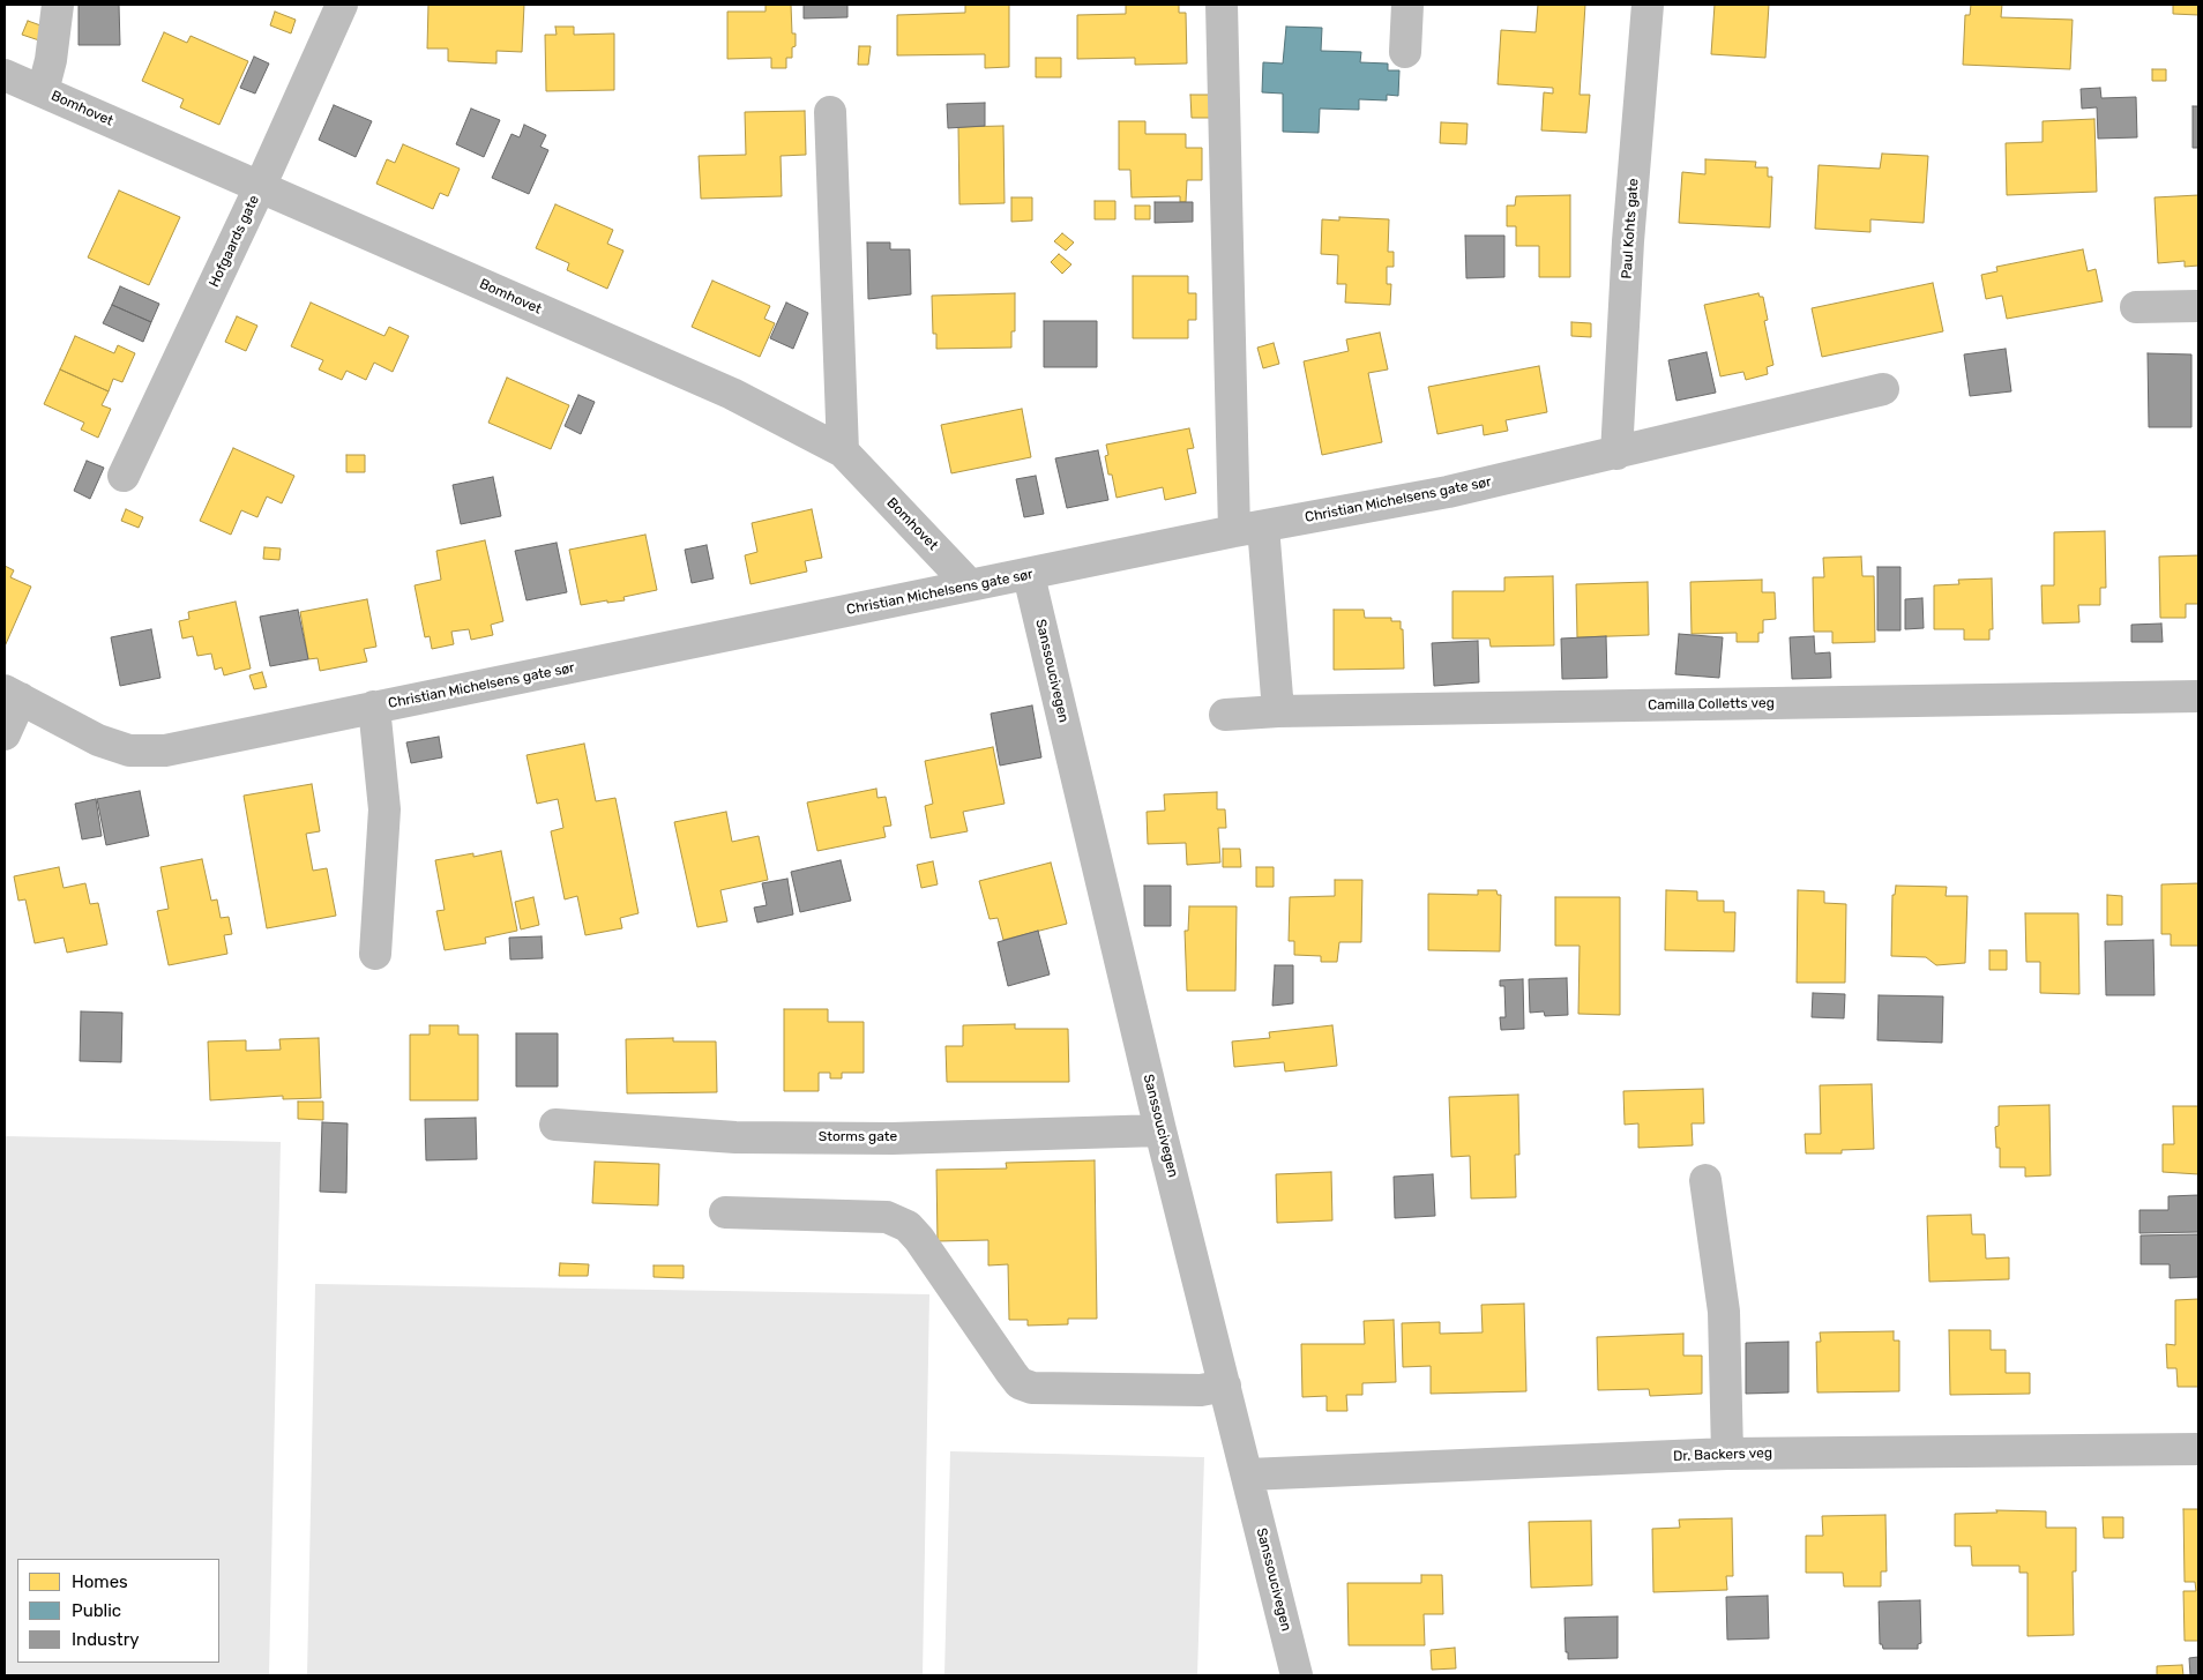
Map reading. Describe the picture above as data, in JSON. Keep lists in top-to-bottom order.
{
  "streets": {
    "street": [
      "Bomhovet",
      "Paul Kohts gate",
      "Hofgaards gate",
      "Christian Michelsens gate sør",
      "Sanssoucivegen",
      "Camilla Colletts veg",
      "Storms gate",
      "Dr. Backers veg"
    ]
  },
  "crossings": [
    ["Bomhovet", "Hofgaards gate"],
    ["Bomhovet", "Christian Michelsens gate sør"],
    ["Paul Kohts gate", "Christian Michelsens gate sør"],
    ["Christian Michelsens gate sør", "Sanssoucivegen"],
    ["Sanssoucivegen", "Storms gate"],
    ["Sanssoucivegen", "Dr. Backers veg"]
  ],
  "legend": ["Homes", "Public", "Industry"]
}
